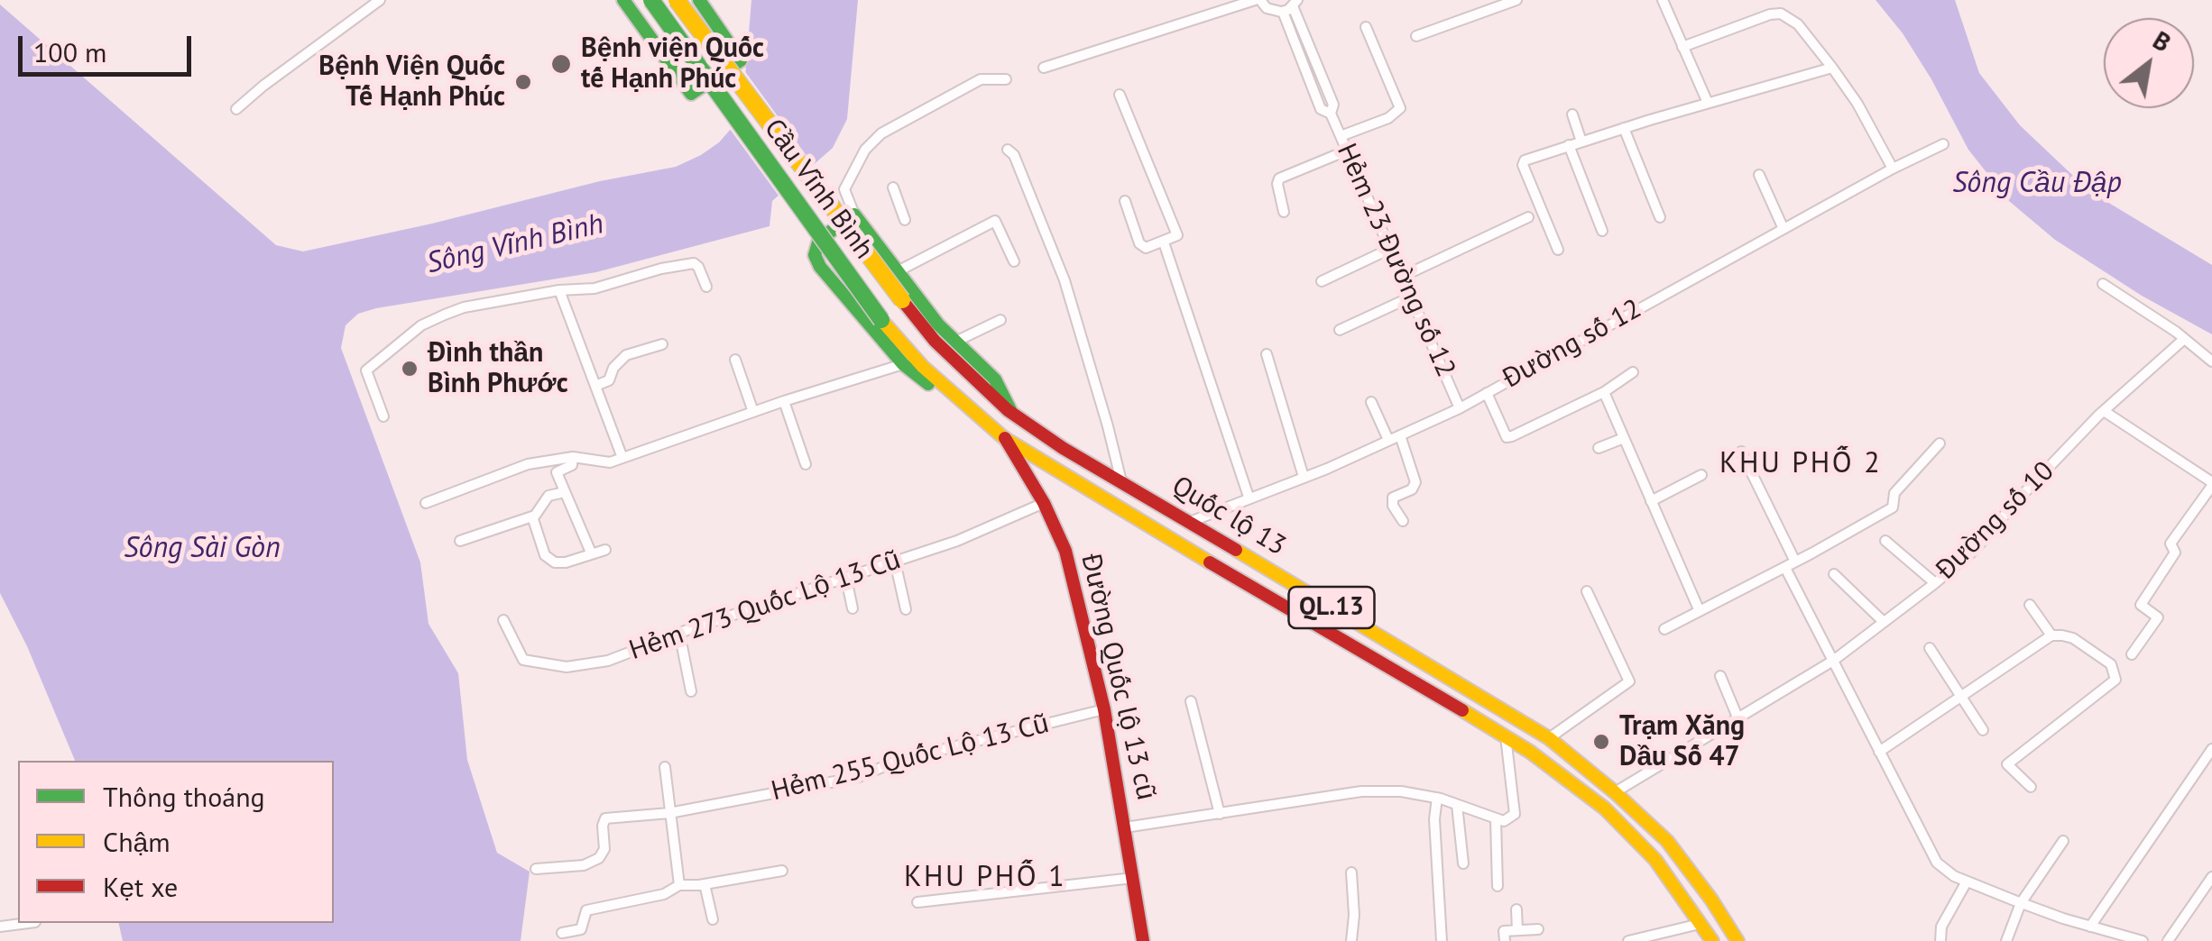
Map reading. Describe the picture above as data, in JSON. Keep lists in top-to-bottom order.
{
  "streets": {
    "main road": [
      "Cầu Vĩnh Bình",
      "Quốc lộ 13",
      "QL.13",
      "Đường Quốc lộ 13 cũ"
    ],
    "street": [
      "Hẻm 23 Đường số 12",
      "Đường số 12",
      "Đường số 10",
      "Hẻm 273 Quốc Lộ 13 Cũ",
      "Hẻm 255 Quốc Lộ 13 Cũ"
    ]
  },
  "crossings": [
    ["Cầu Vĩnh Bình", "Quốc lộ 13"],
    ["Hẻm 23 Đường số 12", "Đường số 12"],
    ["Đường số 12", "Quốc lộ 13"],
    ["Quốc lộ 13", "Đường số 10"],
    ["Quốc lộ 13", "Đường Quốc lộ 13 cũ"],
    ["Hẻm 273 Quốc Lộ 13 Cũ", "Đường Quốc lộ 13 cũ"],
    ["Đường Quốc lộ 13 cũ", "Hẻm 255 Quốc Lộ 13 Cũ"]
  ],
  "districts": ["KHU PHỐ 2", "KHU PHỐ 1"],
  "water": ["Sông Cầu Đập", "Sông Vĩnh Bình", "Sông Sài Gòn"],
  "places": [
    "Bệnh viện Quốc tế Hạnh Phúc",
    "Bệnh Viện Quốc Tế Hạnh Phúc",
    "Đình thần Bình Phước",
    "Trạm Xăng Dầu Số 47"
  ],
  "legend": ["Thông thoáng", "Chậm", "Kẹt xe"],
  "scale_bar": "100 m",
  "north": "top right"
}
